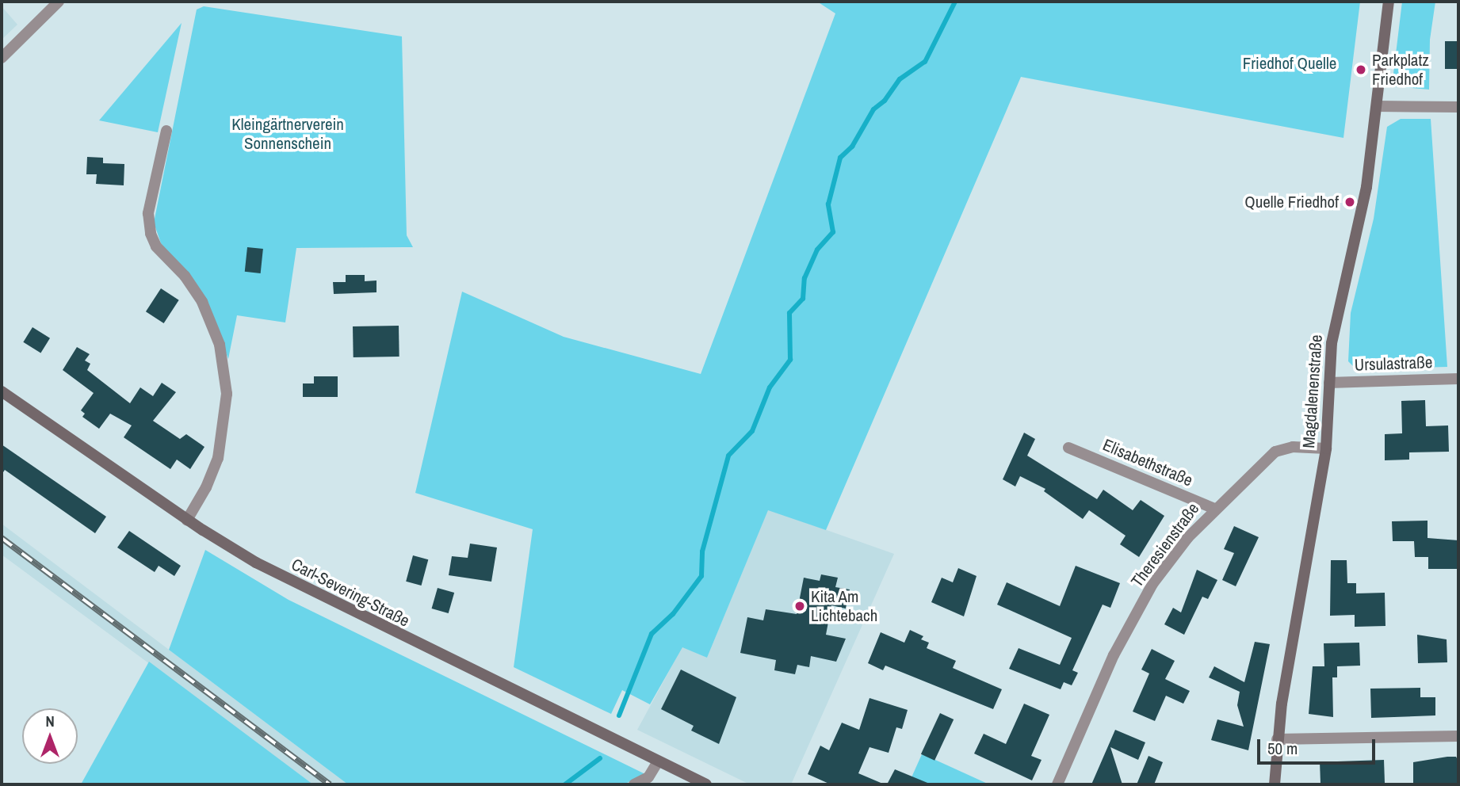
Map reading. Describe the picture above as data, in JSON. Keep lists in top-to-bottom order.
{
  "streets": {
    "street": [
      "Ursulastraße",
      "Magdalenenstraße",
      "Elisabethstraße",
      "Theresienstraße",
      "Carl-Severing-Straße"
    ]
  },
  "crossings": [
    ["Ursulastraße", "Magdalenenstraße"],
    ["Magdalenenstraße", "Theresienstraße"],
    ["Elisabethstraße", "Theresienstraße"]
  ],
  "parks": ["Friedhof Quelle", "Kleingärtnerverein Sonnenschein"],
  "places": ["Parkplatz Friedhof", "Quelle Friedhof", "Kita Am Lichtebach"],
  "scale_bar": "50 m",
  "north": "top"
}
